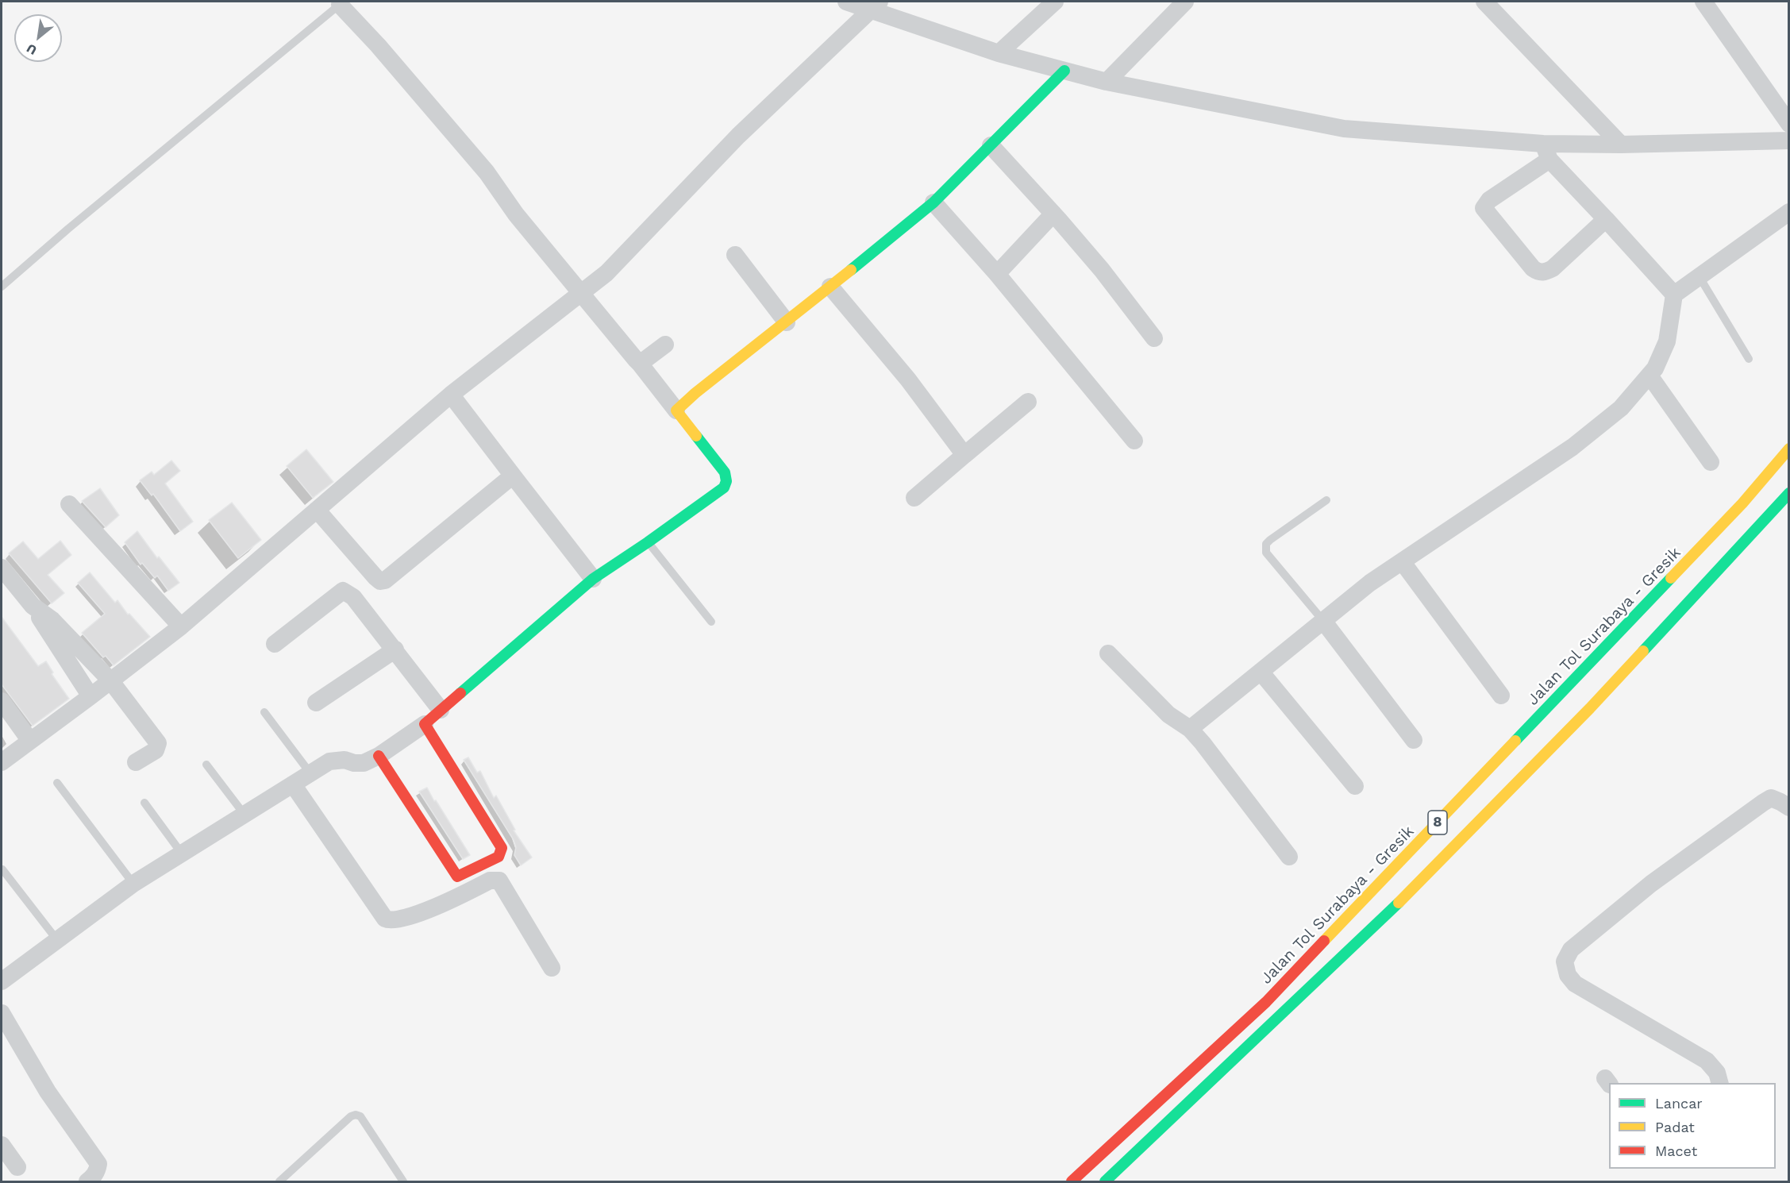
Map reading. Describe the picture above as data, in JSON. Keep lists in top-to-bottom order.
{
  "streets": {
    "main road": ["Jalan Tol Surabaya - Gresik", "8"]
  },
  "legend": ["Lancar", "Padat", "Macet"],
  "north": "bottom left"
}
